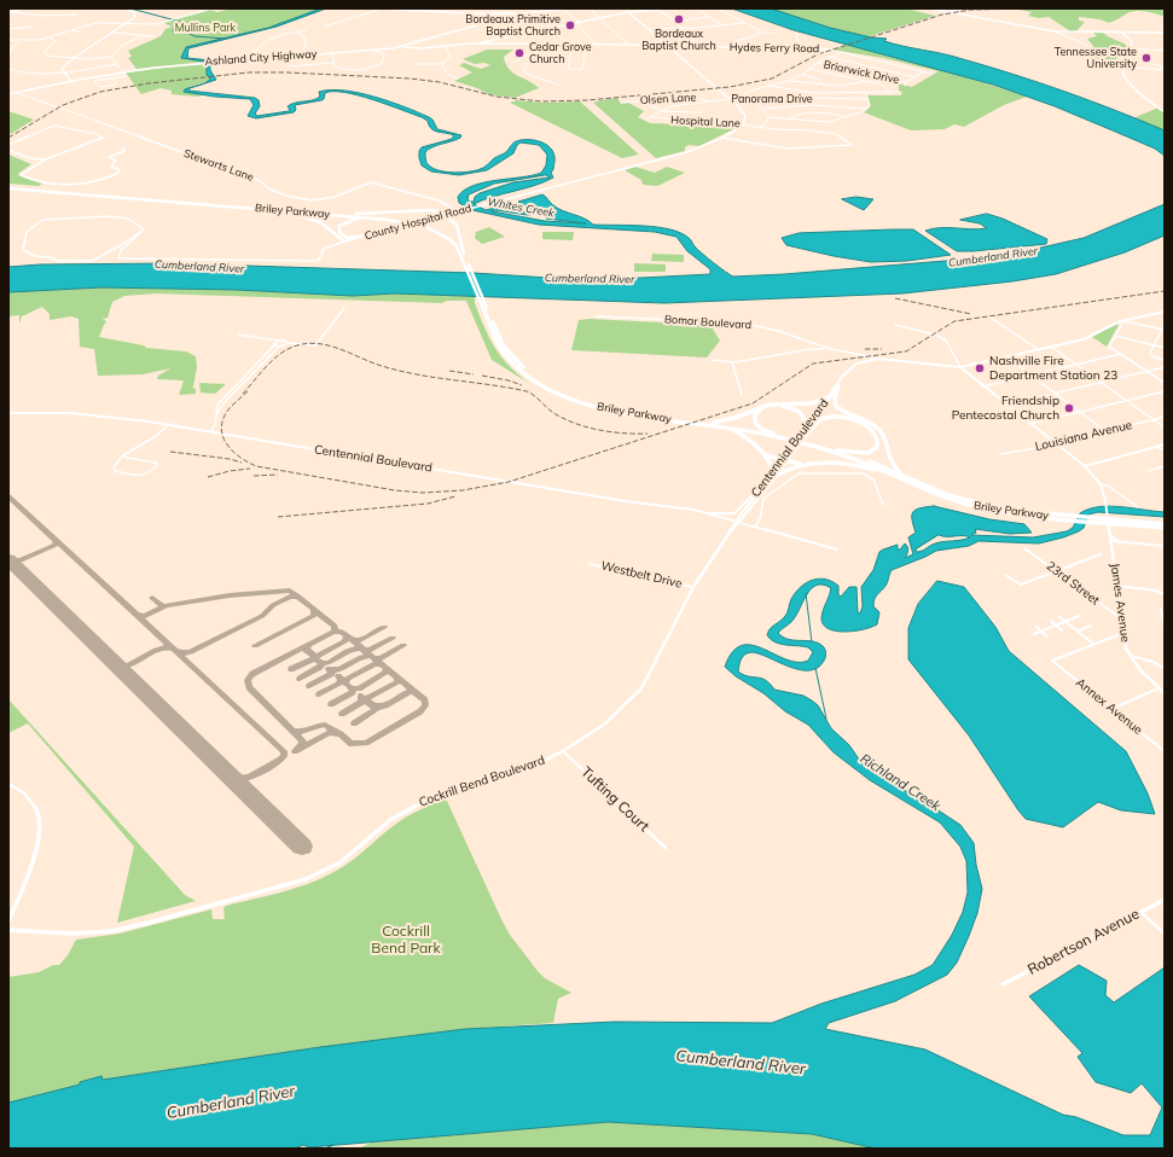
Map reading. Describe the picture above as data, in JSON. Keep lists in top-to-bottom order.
{
  "streets": {
    "highway": ["Briley Parkway"],
    "main road": ["Ashland City Highway"],
    "street": [
      "Hydes Ferry Road",
      "Briarwick Drive",
      "Olsen Lane",
      "Panorama Drive",
      "Hospital Lane",
      "Stewarts Lane",
      "County Hospital Road",
      "Bomar Boulevard",
      "Louisiana Avenue",
      "Centennial Boulevard",
      "Westbelt Drive",
      "23rd Street",
      "James Avenue",
      "Annex Avenue",
      "Cockrill Bend Boulevard",
      "Tufting Court",
      "Robertson Avenue"
    ]
  },
  "crossings": [
    ["Ashland City Highway", "Stewarts Lane"],
    ["Olsen Lane", "Panorama Drive"],
    ["Panorama Drive", "Hospital Lane"],
    ["Hospital Lane", "County Hospital Road"],
    ["Stewarts Lane", "County Hospital Road"],
    ["Briley Parkway", "County Hospital Road"],
    ["Bomar Boulevard", "Centennial Boulevard"],
    ["Centennial Boulevard", "Cockrill Bend Boulevard"],
    ["Westbelt Drive", "Cockrill Bend Boulevard"],
    ["23rd Street", "James Avenue"],
    ["Cockrill Bend Boulevard", "Tufting Court"]
  ],
  "water": ["Whites Creek", "Cumberland River", "Richland Creek"],
  "parks": ["Mullins Park", "Cockrill Bend Park"],
  "places": [
    "Bordeaux Baptist Church",
    "Bordeaux Primitive Baptist Church",
    "Cedar Grove Church",
    "Tennessee State University",
    "Nashville Fire Department Station 23",
    "Friendship Pentecostal Church"
  ]
}
